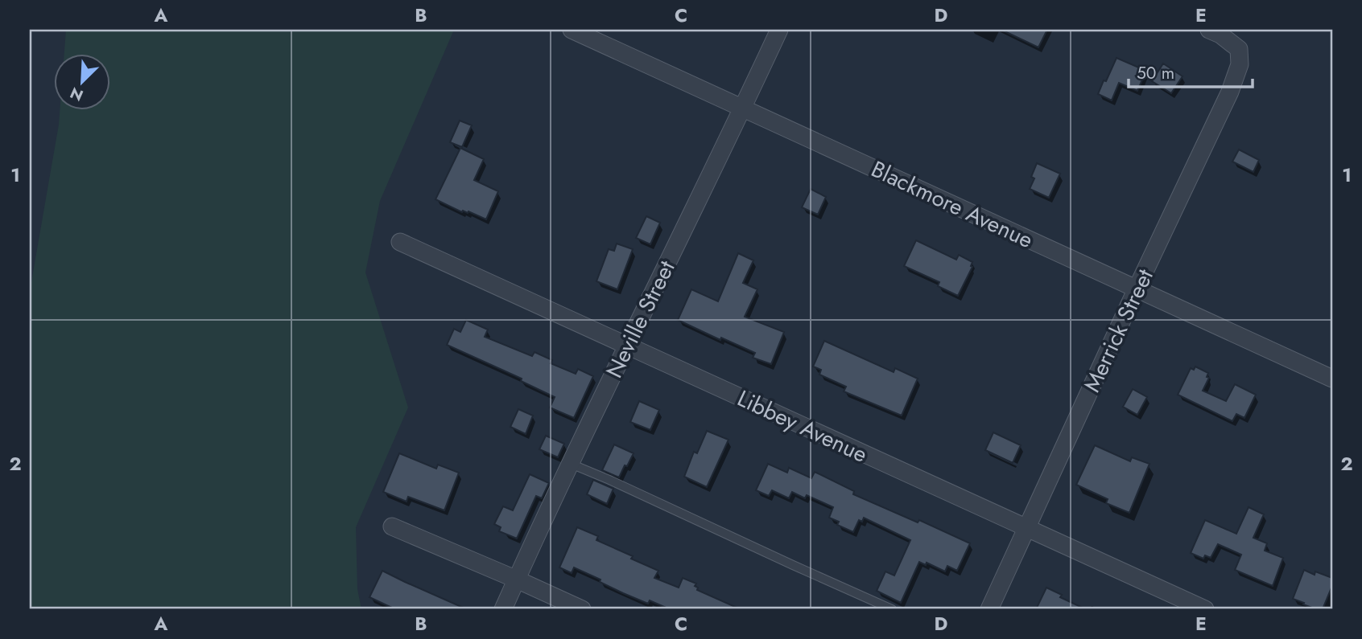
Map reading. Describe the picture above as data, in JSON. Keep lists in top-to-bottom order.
{
  "streets": {
    "street": [
      "Blackmore Avenue",
      "Neville Street",
      "Merrick Street",
      "Libbey Avenue"
    ]
  },
  "crossings": [
    ["Blackmore Avenue", "Neville Street"],
    ["Blackmore Avenue", "Merrick Street"],
    ["Neville Street", "Libbey Avenue"],
    ["Merrick Street", "Libbey Avenue"]
  ],
  "scale_bar": "50 m",
  "north": "bottom left",
  "grid": {
    "columns": [
      "A",
      "B",
      "C",
      "D",
      "E"
    ],
    "rows": ["1", "2"]
  }
}
